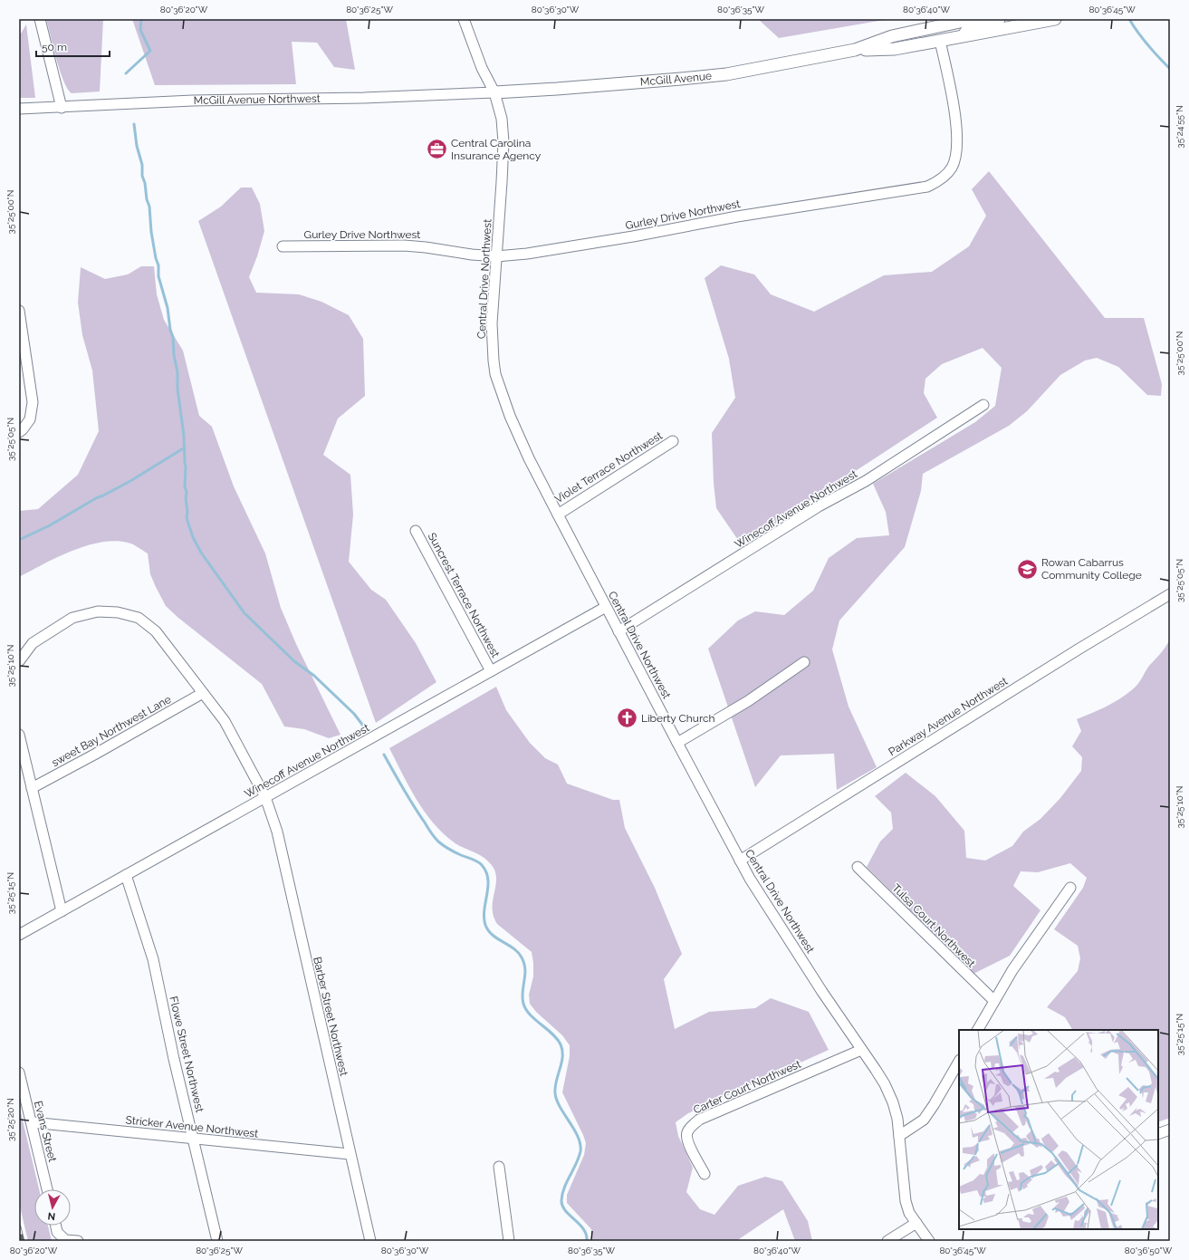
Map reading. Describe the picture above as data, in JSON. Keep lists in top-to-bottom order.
{
  "streets": {
    "main road": ["McGill Avenue"],
    "street": [
      "McGill Avenue Northwest",
      "Gurley Drive Northwest",
      "Central Drive Northwest",
      "Violet Terrace Northwest",
      "Winecoff Avenue Northwest",
      "Suncrest Terrace Northwest",
      "Parkway Avenue Northwest",
      "sweet Bay Northwest Lane",
      "Tulsa Court Northwest",
      "Barber Street Northwest",
      "Flowe Street Northwest",
      "Carter Court Northwest",
      "Stricker Avenue Northwest",
      "Evans Street"
    ]
  },
  "crossings": [
    ["McGill Avenue", "McGill Avenue Northwest"],
    ["McGill Avenue", "Central Drive Northwest"],
    ["McGill Avenue Northwest", "Central Drive Northwest"],
    ["Gurley Drive Northwest", "Central Drive Northwest"],
    ["Central Drive Northwest", "Violet Terrace Northwest"],
    ["Central Drive Northwest", "Winecoff Avenue Northwest"],
    ["Central Drive Northwest", "Parkway Avenue Northwest"],
    ["Central Drive Northwest", "Carter Court Northwest"],
    ["Winecoff Avenue Northwest", "Suncrest Terrace Northwest"],
    ["Winecoff Avenue Northwest", "Barber Street Northwest"],
    ["Winecoff Avenue Northwest", "Flowe Street Northwest"],
    ["sweet Bay Northwest Lane", "Barber Street Northwest"],
    ["Barber Street Northwest", "Stricker Avenue Northwest"],
    ["Flowe Street Northwest", "Stricker Avenue Northwest"],
    ["Stricker Avenue Northwest", "Evans Street"]
  ],
  "places": {
    "office": ["Central Carolina Insurance Agency"],
    "school or university": ["Rowan Cabarrus Community College"],
    "church": ["Liberty Church"]
  },
  "scale_bar": "50 m",
  "north": "bottom",
  "coordinates": [
    "80°36'20\"W",
    "80°36'25\"W",
    "80°36'30\"W",
    "80°36'35\"W",
    "80°36'40\"W",
    "80°36'45\"W",
    "35°24'55\"N",
    "35°25'00\"N",
    "35°25'05\"N",
    "35°25'10\"N",
    "35°25'15\"N",
    "35°25'20\"N",
    "80°36'50\"W"
  ]
}
